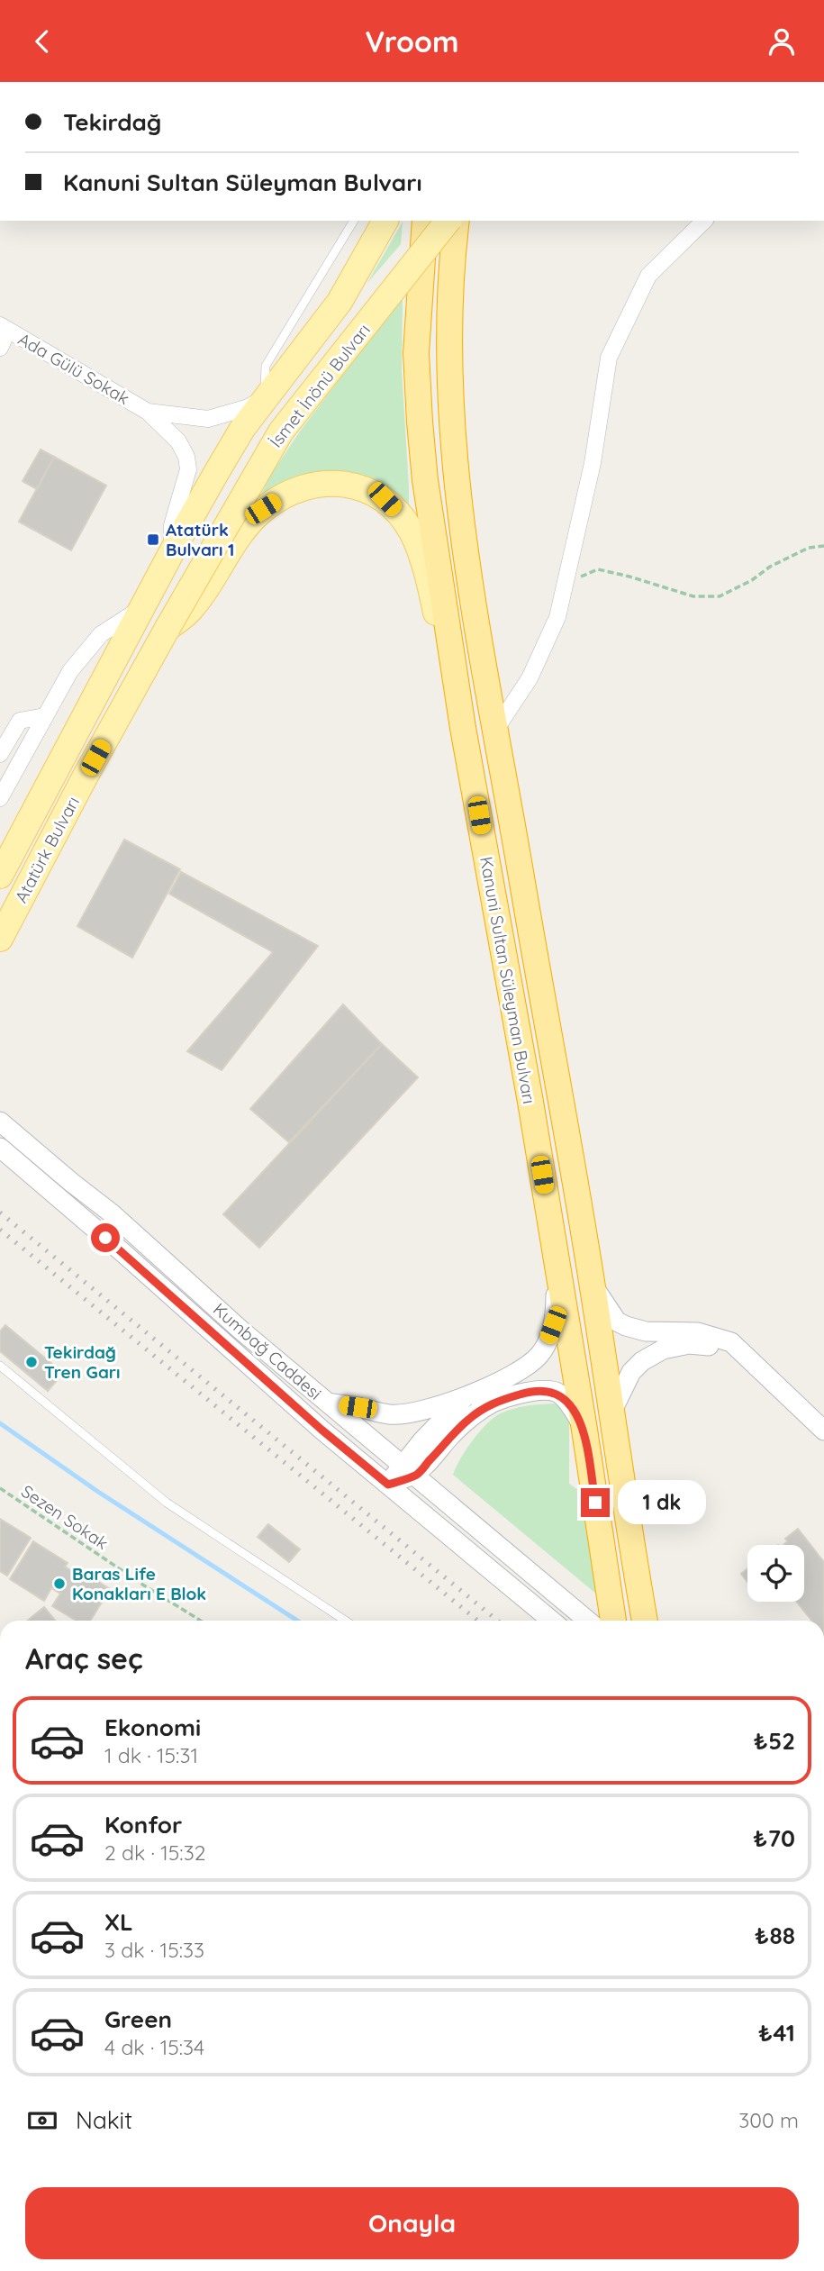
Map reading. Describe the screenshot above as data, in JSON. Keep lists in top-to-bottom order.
{
  "streets": {
    "highway": ["Kanuni Sultan Süleyman Bulvarı"],
    "main road": ["İsmet İnönü Bulvarı", "Atatürk Bulvarı"],
    "street": ["Ada Gülü Sokak", "Kumbağ Caddesi"],
    "path": ["Sezen Sokak"]
  },
  "crossings": [
    ["İsmet İnönü Bulvarı", "Atatürk Bulvarı"]
  ],
  "places": {
    "transit": ["Atatürk Bulvarı 1"],
    "other": ["Tekirdağ Tren Garı", "Baras Life Konakları E Blok"]
  },
  "page": {
    "header": "Vroom",
    "banner": ["Tekirdağ", "Kanuni Sultan Süleyman Bulvarı"],
    "bubble": "1 dk",
    "heading": "Araç seç",
    "list": [
      {
        "name": "Ekonomi",
        "note": "1 dk · 15:31",
        "value": "₺52"
      },
      {
        "name": "Konfor",
        "note": "2 dk · 15:32",
        "value": "₺70"
      },
      {
        "name": "XL",
        "note": "3 dk · 15:33",
        "value": "₺88"
      },
      {
        "name": "Green",
        "note": "4 dk · 15:34",
        "value": "₺41"
      }
    ],
    "pay": ["Nakit", "300 m"],
    "buttons": "Onayla"
  }
}
